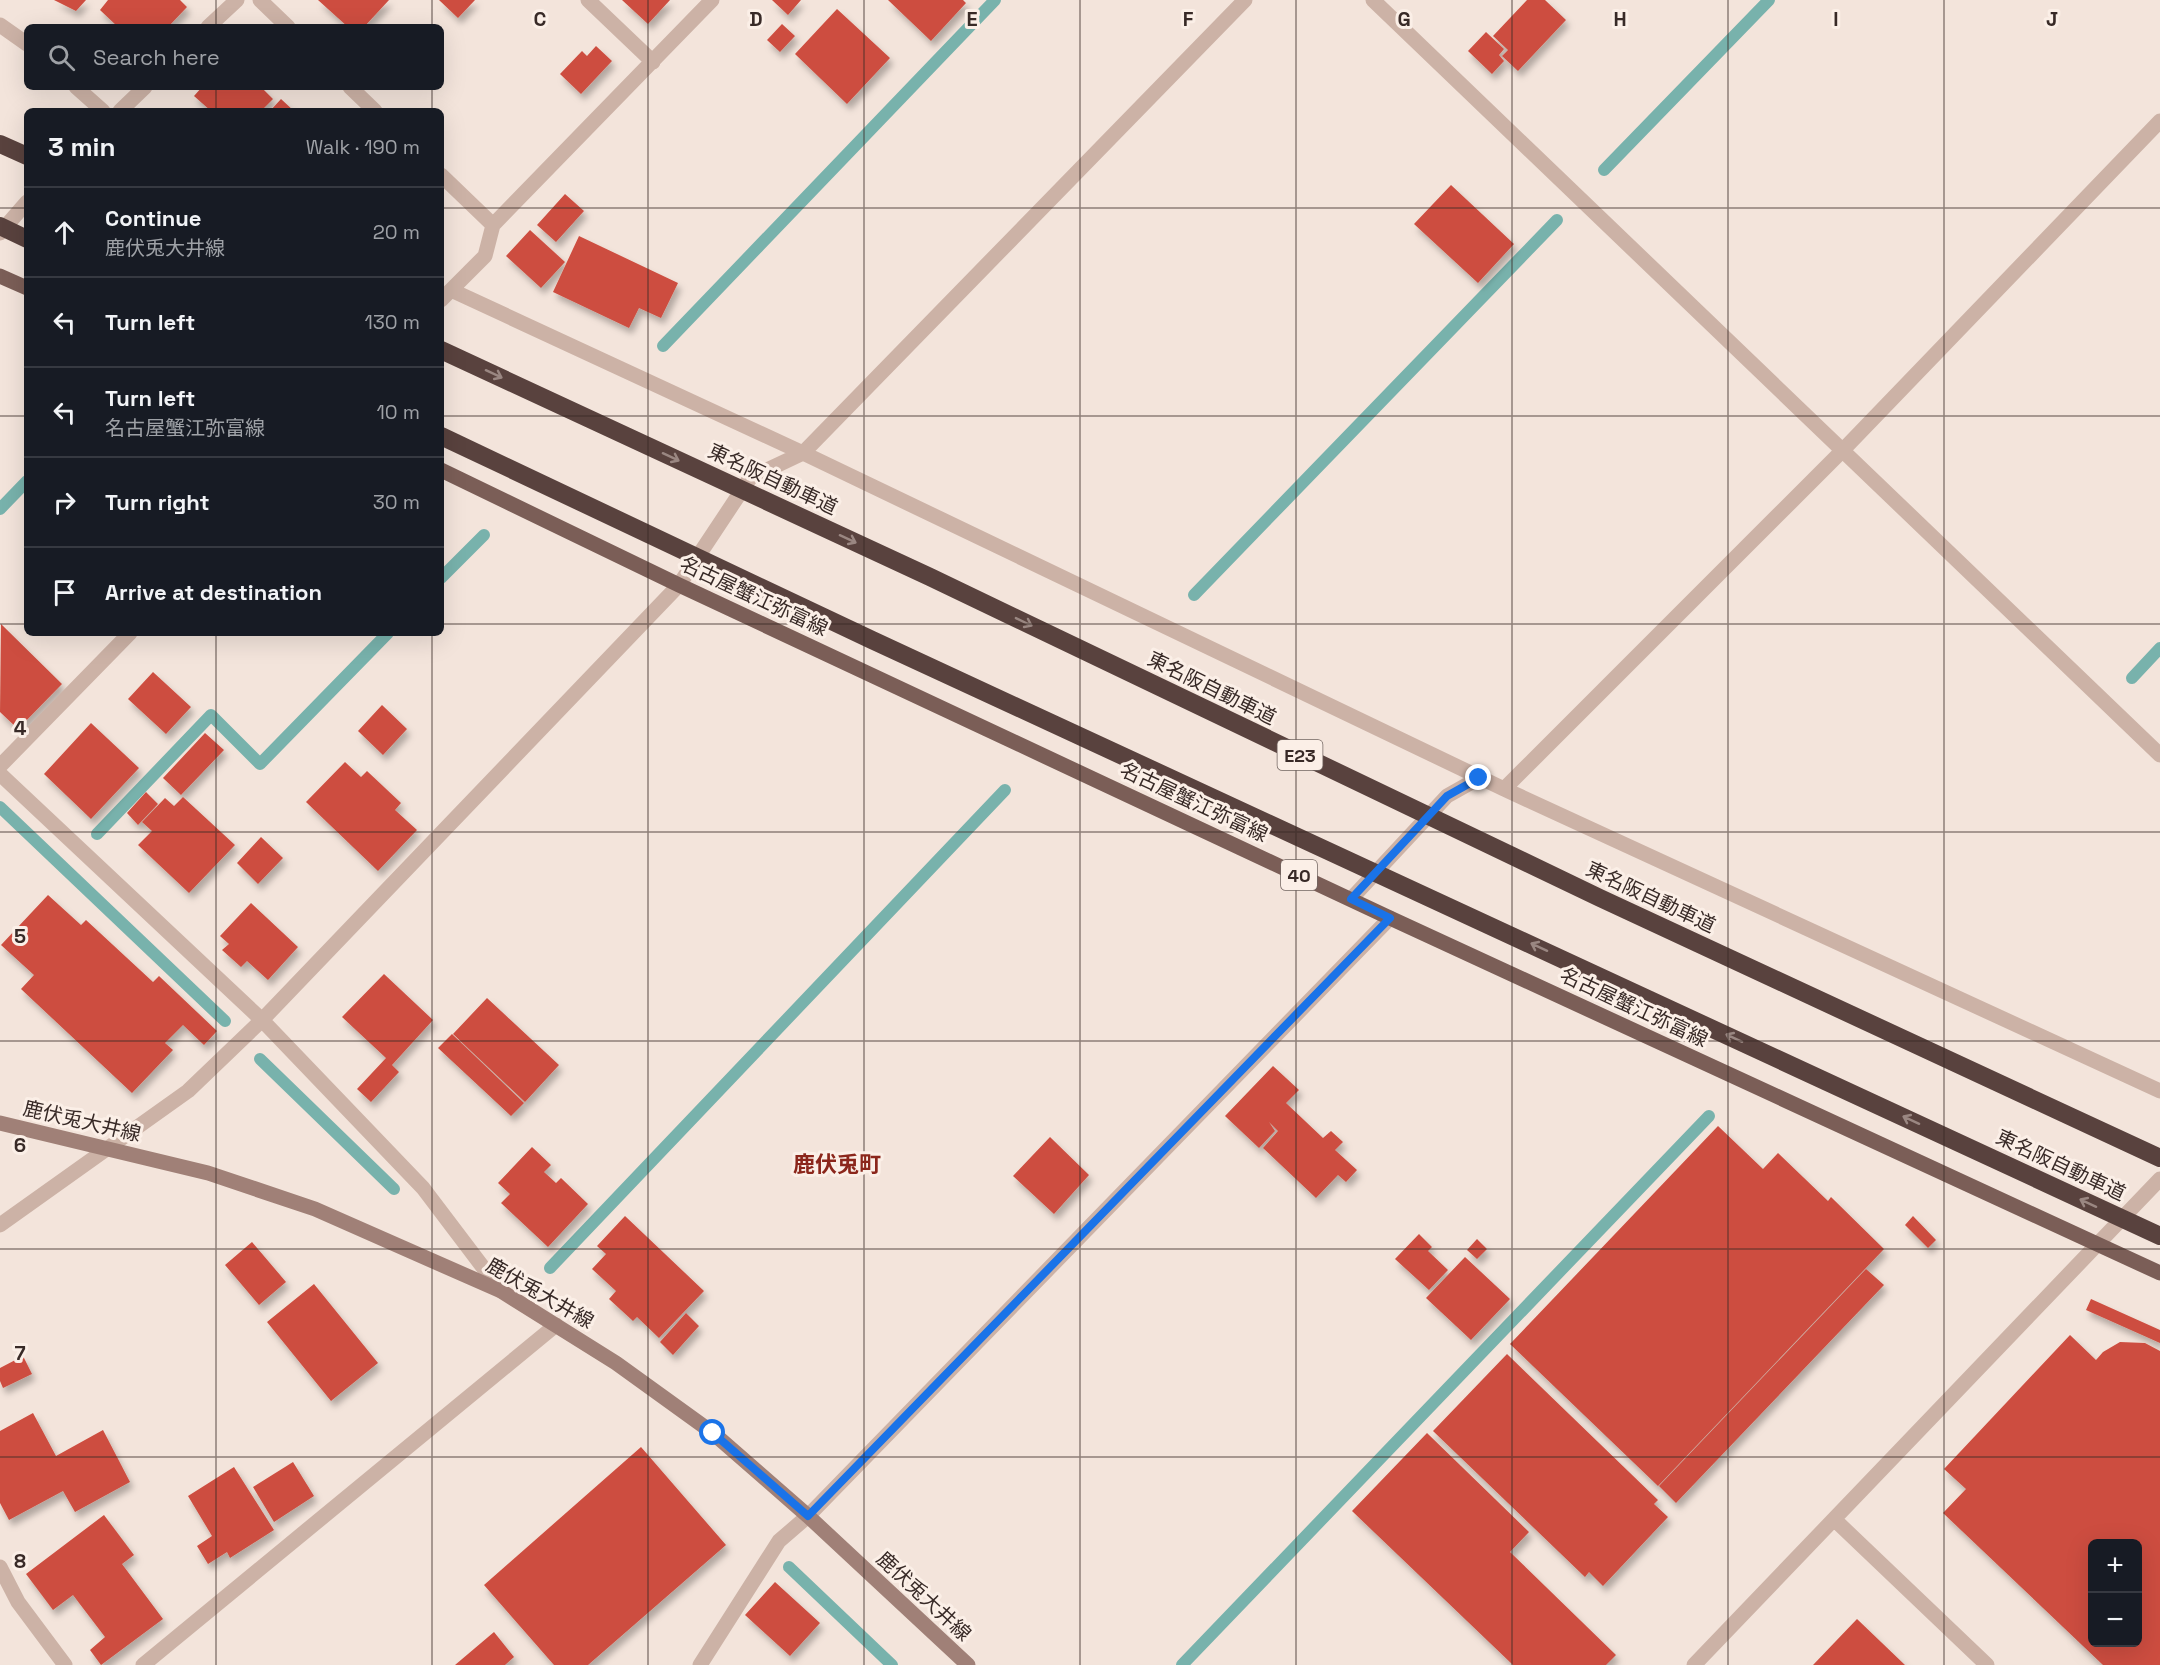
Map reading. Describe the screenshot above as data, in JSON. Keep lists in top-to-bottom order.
{
  "streets": {
    "highway": ["東名阪自動車道", "E23"],
    "main road": ["名古屋蟹江弥富線", "40", "鹿伏兎大井線"]
  },
  "districts": ["鹿伏兎町"],
  "page": {
    "search": "Search here",
    "heading": ["3 min", "Walk · 190 m"],
    "list": [
      ["Continue", "鹿伏兎大井線", "20 m"],
      ["Turn left", "130 m"],
      ["Turn left", "名古屋蟹江弥富線", "10 m"],
      ["Turn right", "30 m"],
      "Arrive at destination"
    ],
    "map_buttons": ["+", "−"]
  },
  "grid": {
    "columns": [
      "C",
      "D",
      "E",
      "F",
      "G",
      "H",
      "I",
      "J"
    ],
    "rows": [
      "4",
      "5",
      "6",
      "7",
      "8"
    ]
  }
}
